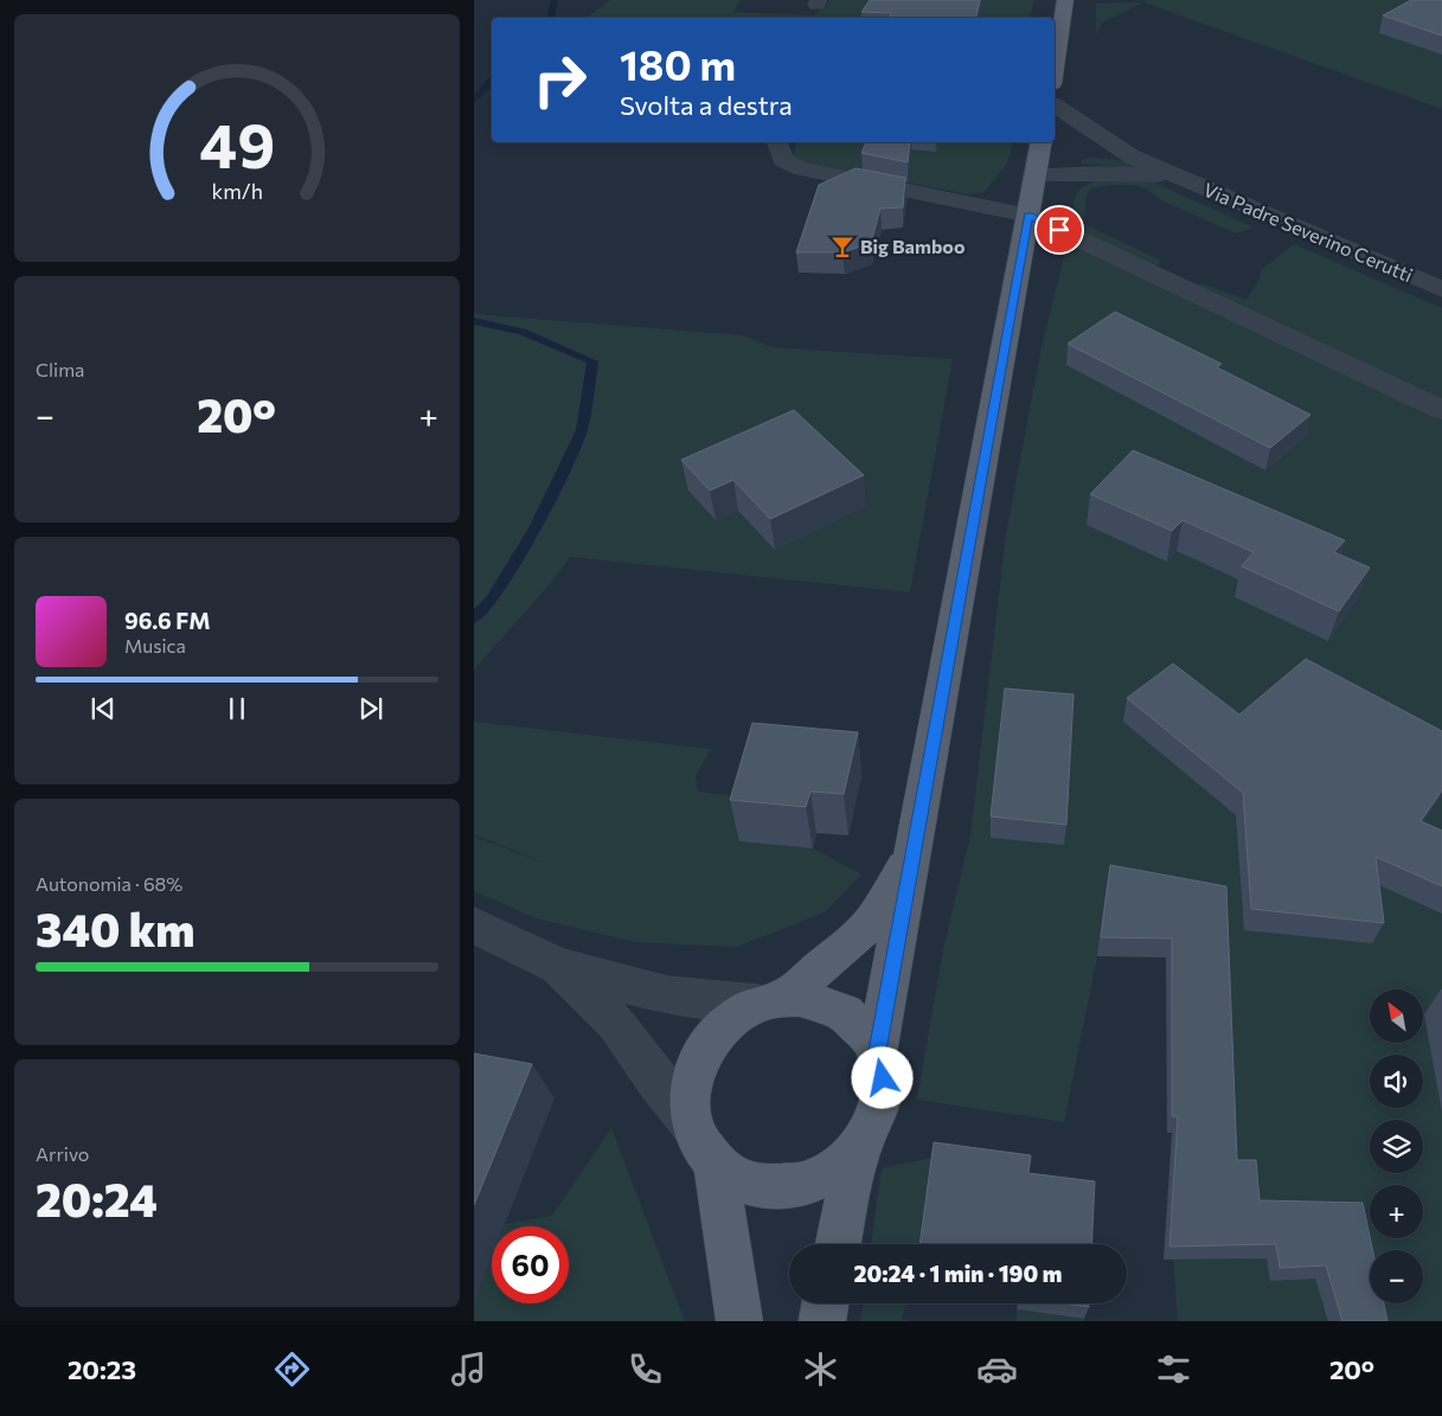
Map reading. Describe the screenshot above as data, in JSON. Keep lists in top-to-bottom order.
{
  "streets": {
    "street": ["Via Padre Severino Cerutti"]
  },
  "places": {
    "bar": ["Big Bamboo"]
  },
  "north": "top left",
  "page": {
    "turn": ["180 m", "Svolta a destra"],
    "tile": [
      "Clima",
      ["Autonomia · 68%", "340 km"],
      ["Arrivo", "20:24"]
    ],
    "heat": ["−", "20°", "+"],
    "song": ["96.6 FM", "Musica"],
    "map_buttons": ["+", "−"],
    "limit": "60",
    "trip": "20:24 · 1 min · 190 m",
    "tabs": ["20:23", "20°"],
    "gauge": ["49", "km/h"]
  }
}
